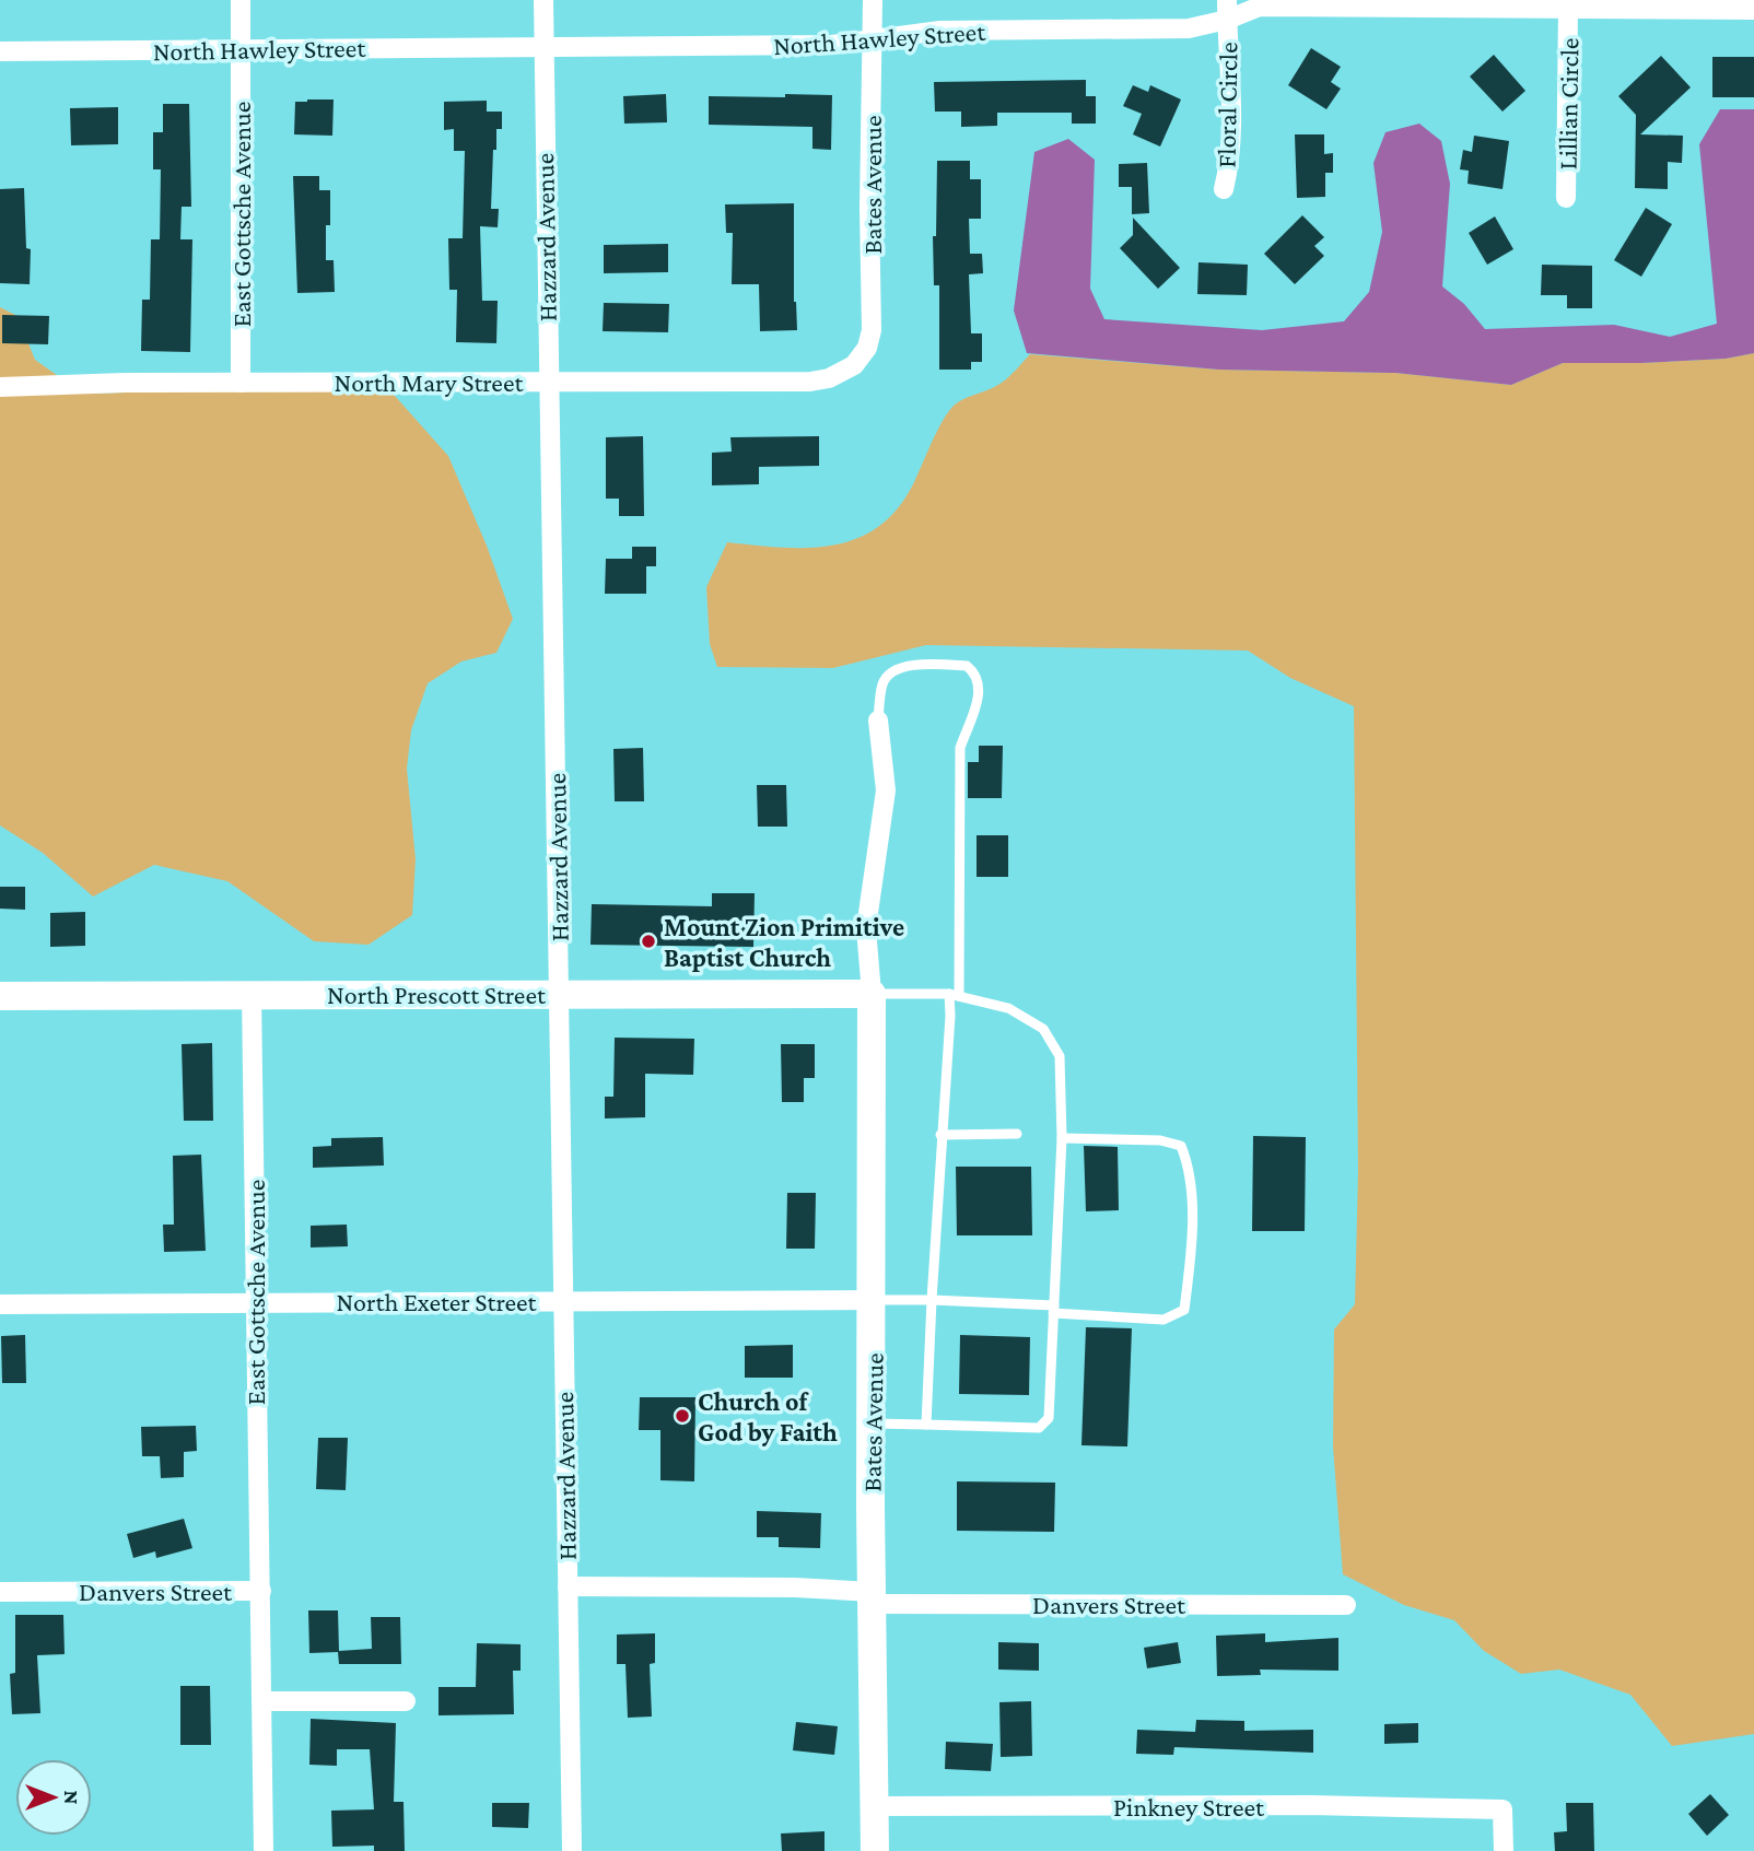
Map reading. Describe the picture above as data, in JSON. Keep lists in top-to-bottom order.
{
  "streets": {
    "street": [
      "North Hawley Street",
      "Lillian Circle",
      "Floral Circle",
      "Bates Avenue",
      "East Gottsche Avenue",
      "Hazzard Avenue",
      "North Mary Street",
      "North Prescott Street",
      "North Exeter Street",
      "Danvers Street",
      "Pinkney Street"
    ]
  },
  "crossings": [
    ["North Hawley Street", "Lillian Circle"],
    ["North Hawley Street", "Floral Circle"],
    ["North Hawley Street", "Bates Avenue"],
    ["North Hawley Street", "East Gottsche Avenue"],
    ["North Hawley Street", "Hazzard Avenue"],
    ["Bates Avenue", "North Mary Street"],
    ["Bates Avenue", "North Prescott Street"],
    ["Bates Avenue", "North Exeter Street"],
    ["Bates Avenue", "Danvers Street"],
    ["Bates Avenue", "Pinkney Street"],
    ["East Gottsche Avenue", "North Mary Street"],
    ["East Gottsche Avenue", "North Prescott Street"],
    ["East Gottsche Avenue", "North Exeter Street"],
    ["East Gottsche Avenue", "Danvers Street"],
    ["Hazzard Avenue", "North Mary Street"],
    ["Hazzard Avenue", "North Prescott Street"],
    ["Hazzard Avenue", "North Exeter Street"],
    ["Hazzard Avenue", "Danvers Street"]
  ],
  "places": ["Mount Zion Primitive Baptist Church", "Church of God by Faith"],
  "north": "right"
}
